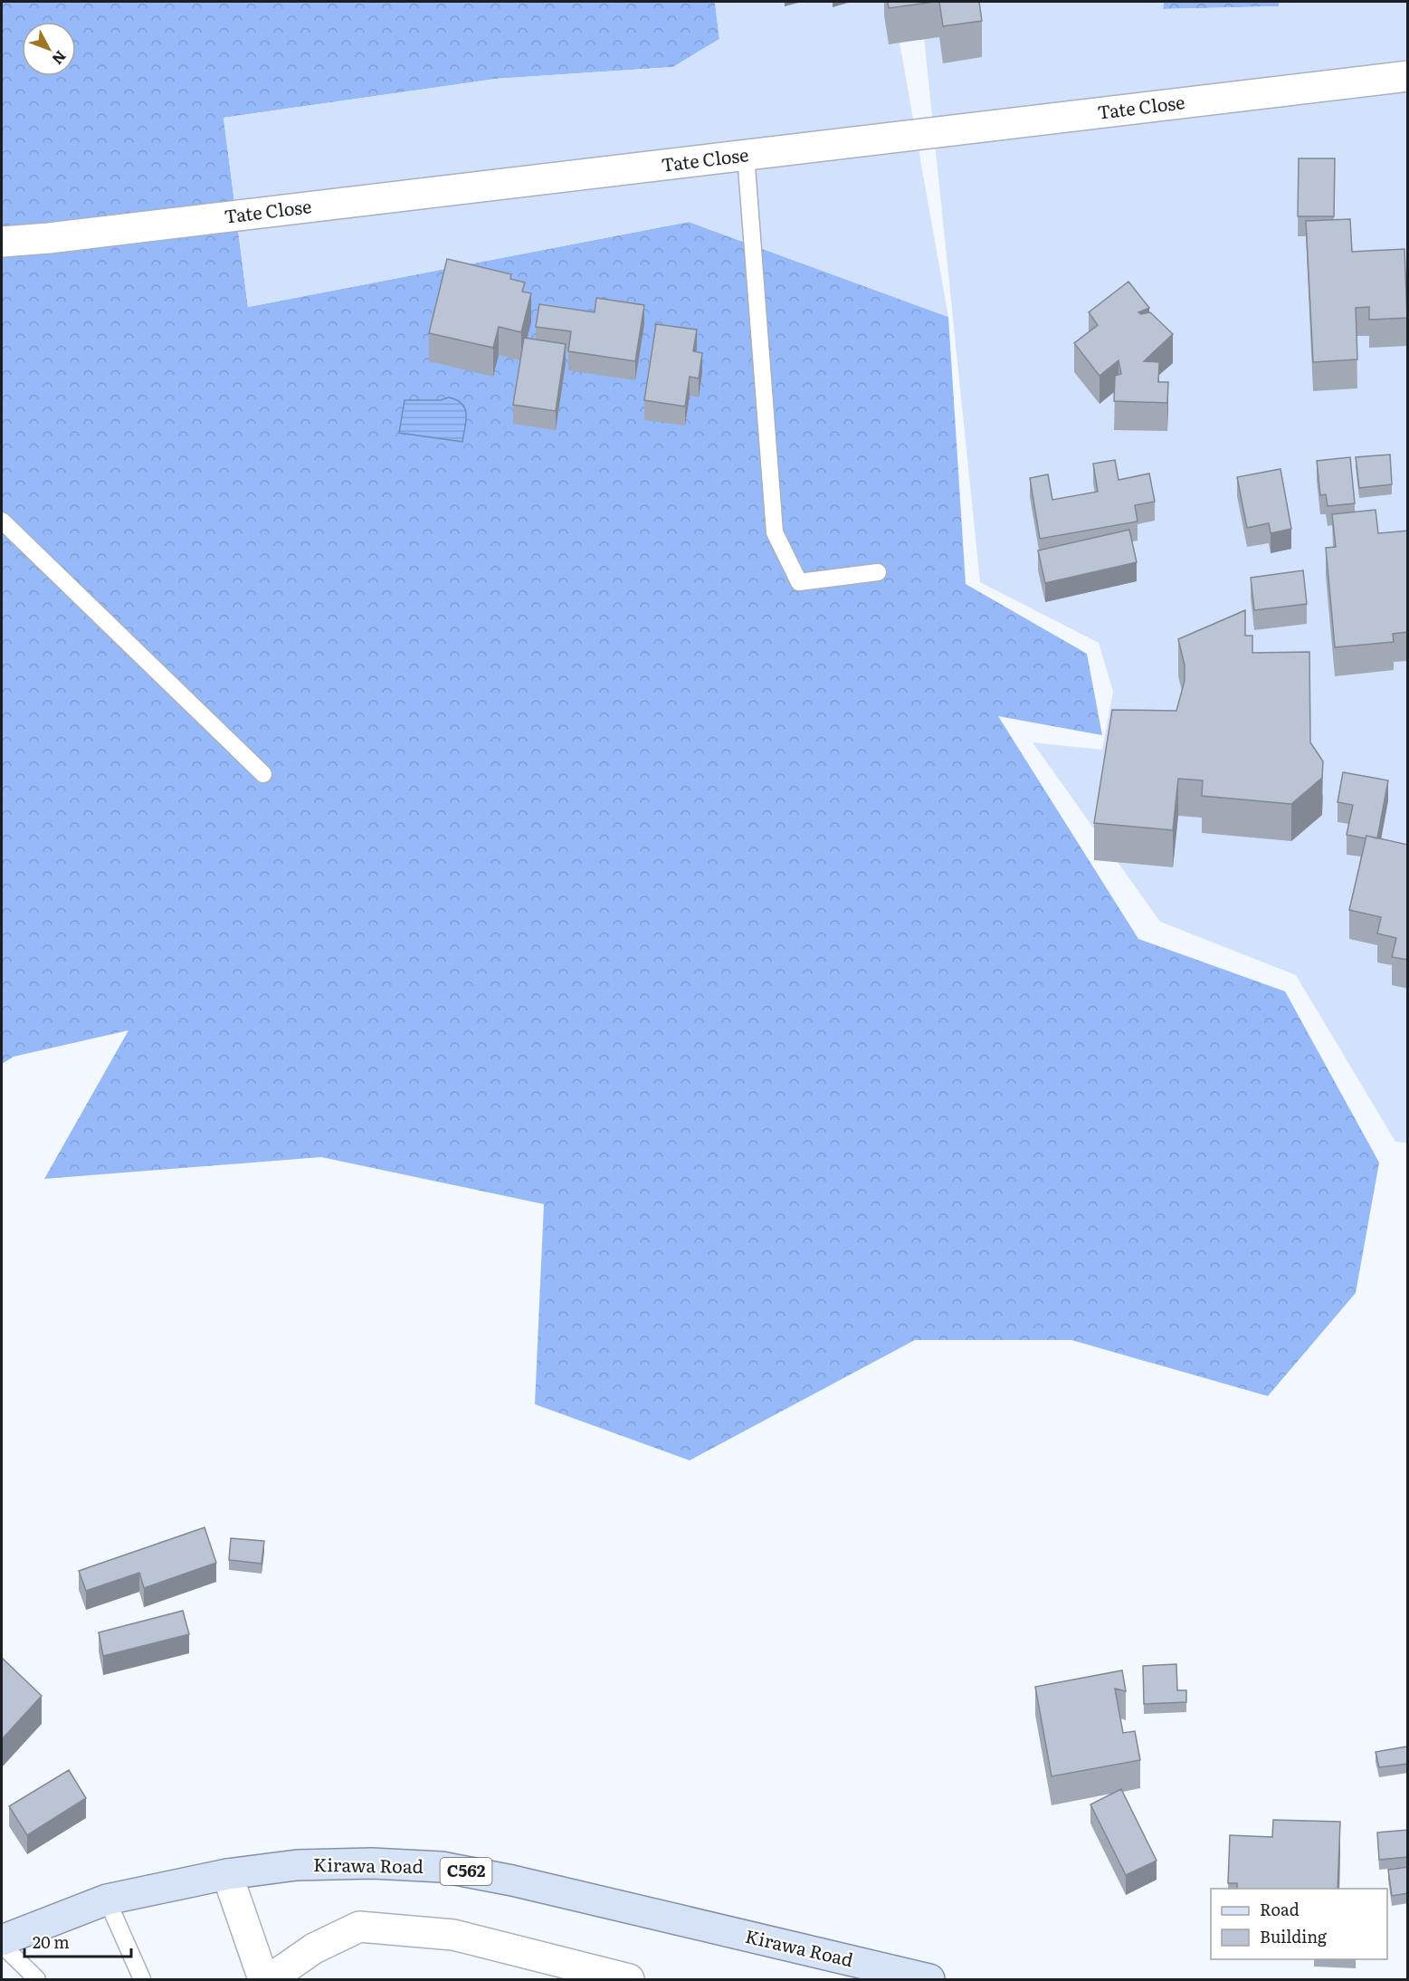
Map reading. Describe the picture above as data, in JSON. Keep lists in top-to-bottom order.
{
  "streets": {
    "main road": ["Kirawa Road", "C562"],
    "street": ["Tate Close"]
  },
  "legend": ["Road", "Building"],
  "scale_bar": "20 m",
  "north": "bottom right"
}
